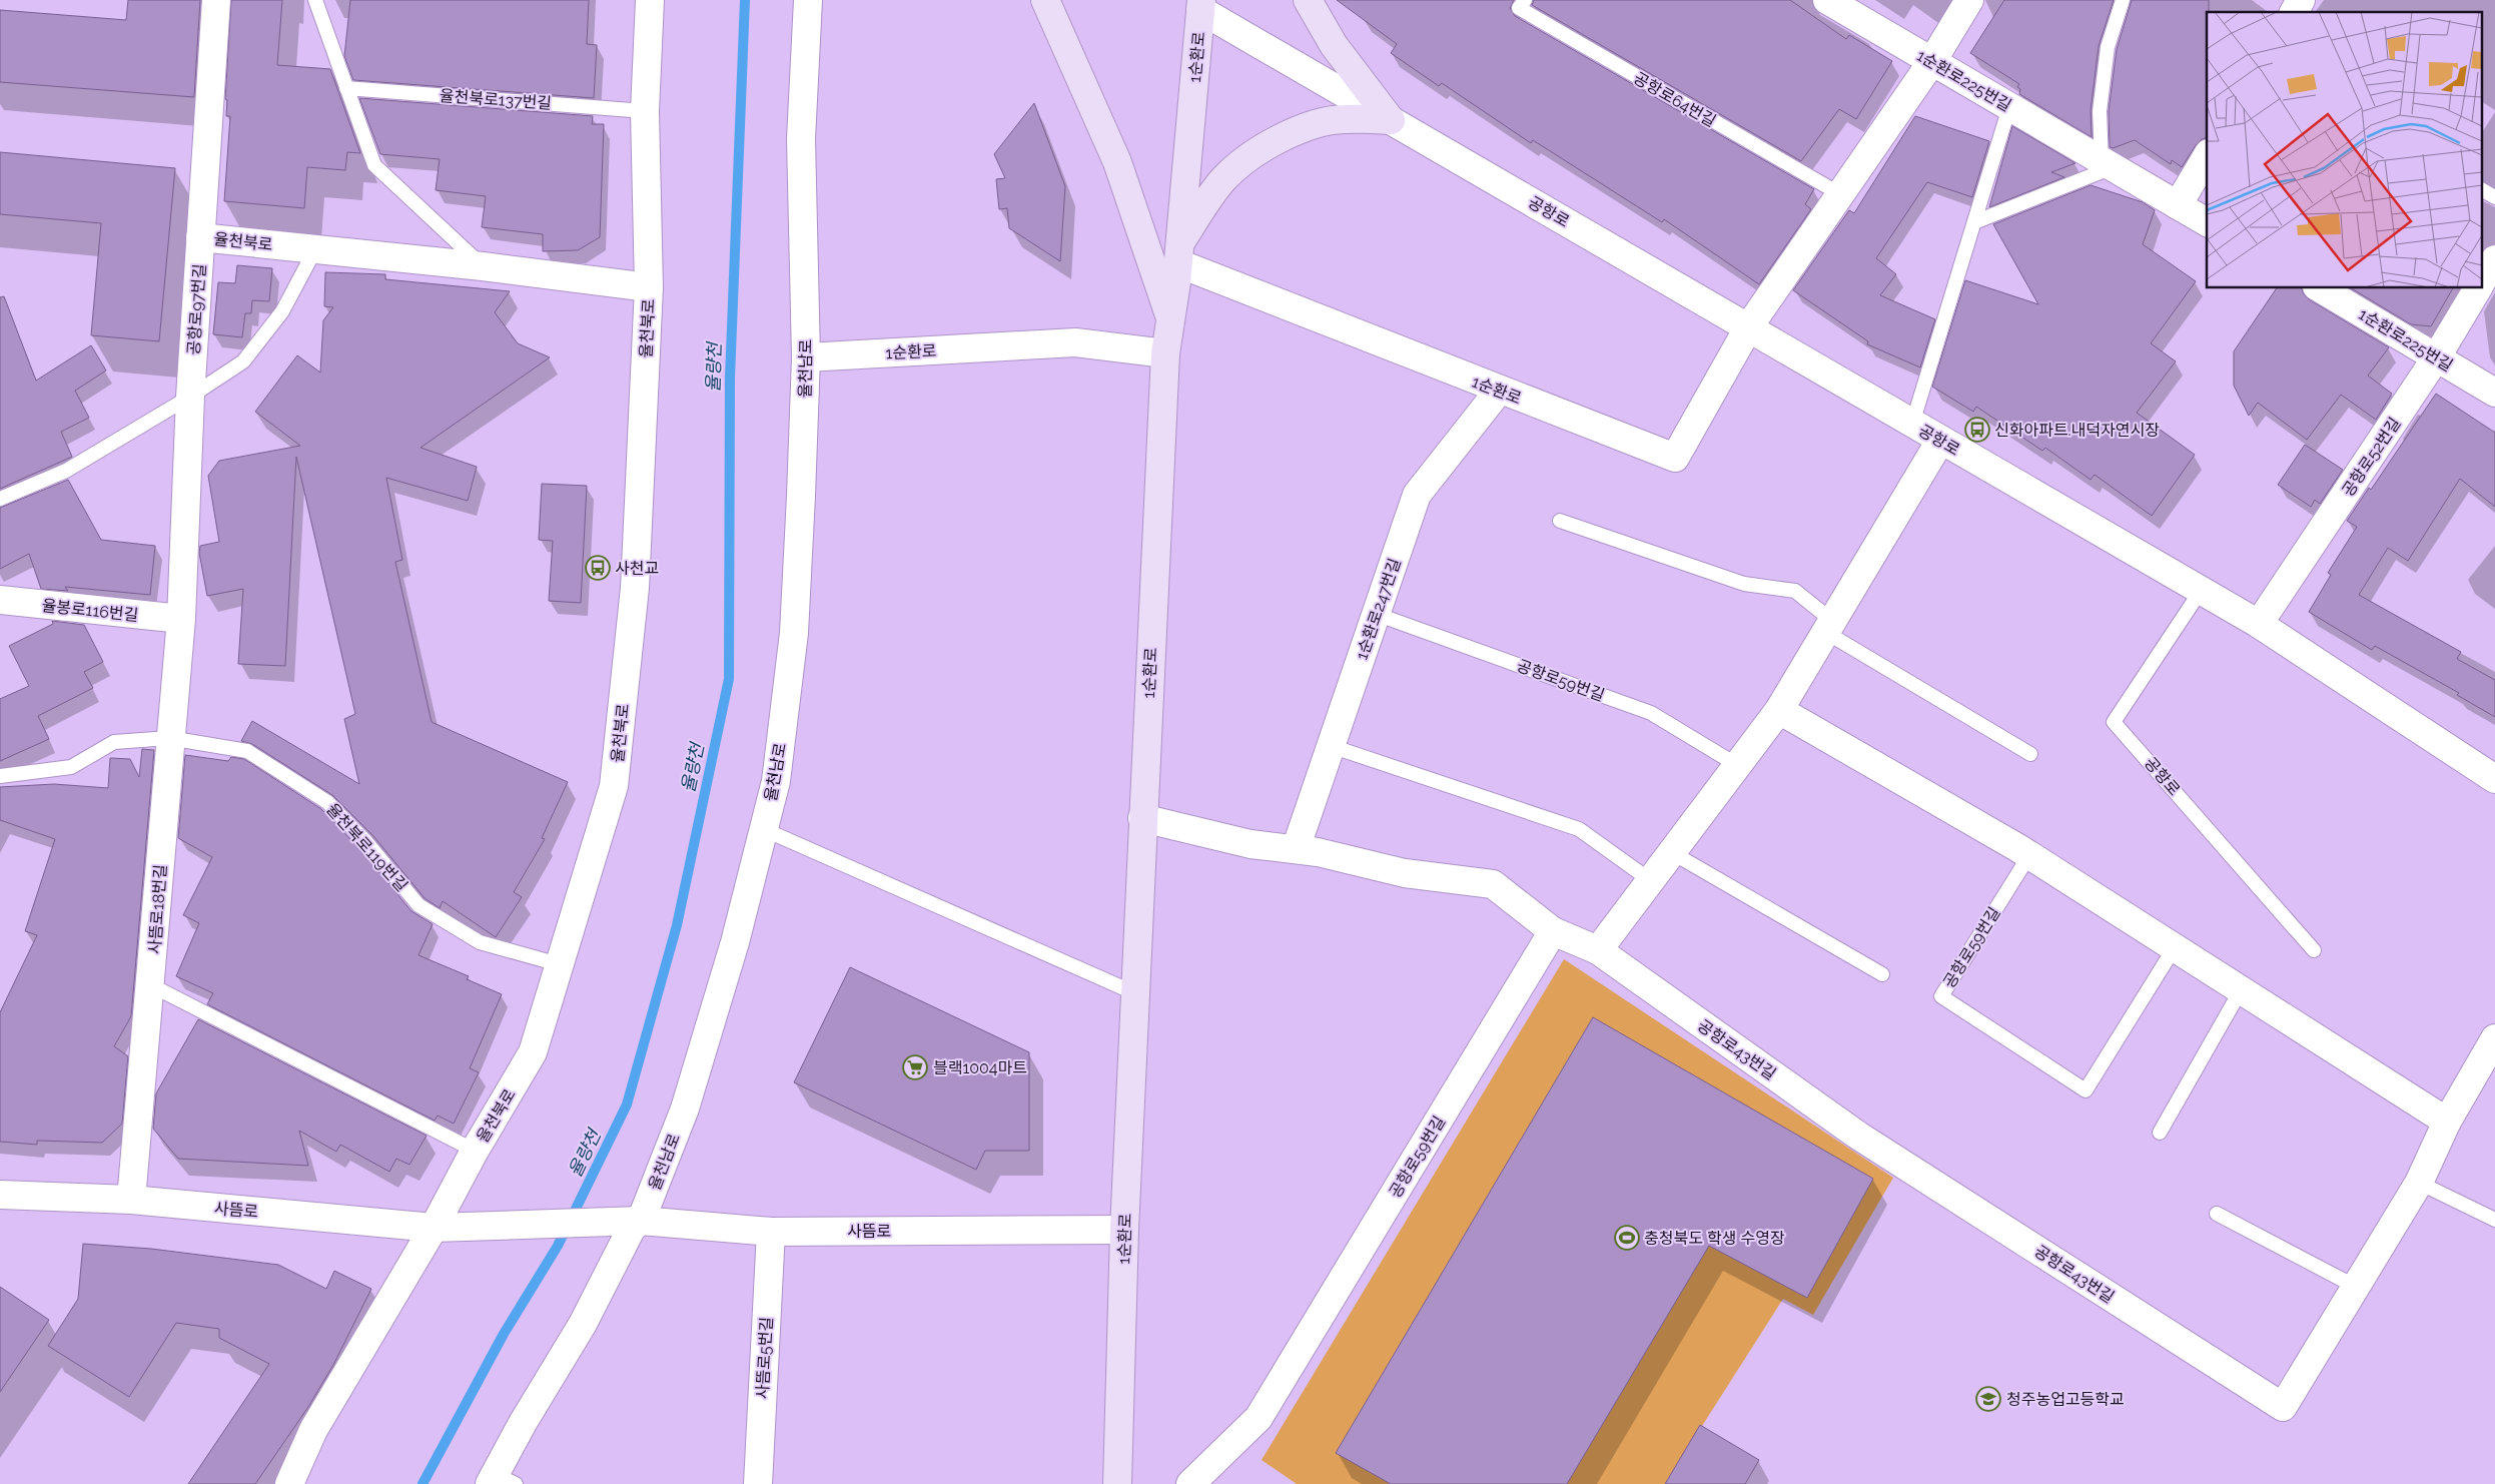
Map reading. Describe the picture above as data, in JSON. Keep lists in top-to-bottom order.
{
  "streets": {
    "main road": ["1순환로"],
    "street": [
      "1순환로225번길",
      "공항로",
      "율천북로",
      "공항로97번길",
      "율천남로",
      "공항로52번길",
      "1순환로247번길",
      "율봉로116번길",
      "공항로59번길",
      "사뜸로18번길",
      "공항로43번길",
      "사뜸로",
      "사뜸로5번길"
    ],
    "lane": ["율천북로137번길", "공항로64번길", "율천북로119번길"]
  },
  "crossings": [
    ["1순환로", "공항로"],
    ["1순환로", "율천남로"],
    ["1순환로", "1순환로247번길"],
    ["1순환로", "사뜸로"],
    ["1순환로225번길", "공항로"],
    ["1순환로225번길", "공항로52번길"],
    ["율천북로137번길", "율천북로"],
    ["공항로", "공항로52번길"],
    ["율천북로", "공항로97번길"],
    ["율천북로", "율천북로119번길"],
    ["율천북로", "사뜸로18번길"],
    ["율천북로", "사뜸로"],
    ["공항로97번길", "율봉로116번길"],
    ["공항로97번길", "사뜸로18번길"],
    ["율천남로", "사뜸로"],
    ["1순환로247번길", "공항로59번길"],
    ["율봉로116번길", "사뜸로18번길"],
    ["율천북로119번길", "사뜸로18번길"],
    ["사뜸로18번길", "사뜸로"],
    ["사뜸로", "사뜸로5번길"]
  ],
  "water": ["율량천"],
  "places": {
    "bus stop": ["신화아파트.내덕자연시장", "사천교"],
    "supermarket": ["블랙1004마트"],
    "sports": ["충청북도 학생 수영장"],
    "school or university": ["청주농업고등학교"]
  }
}
